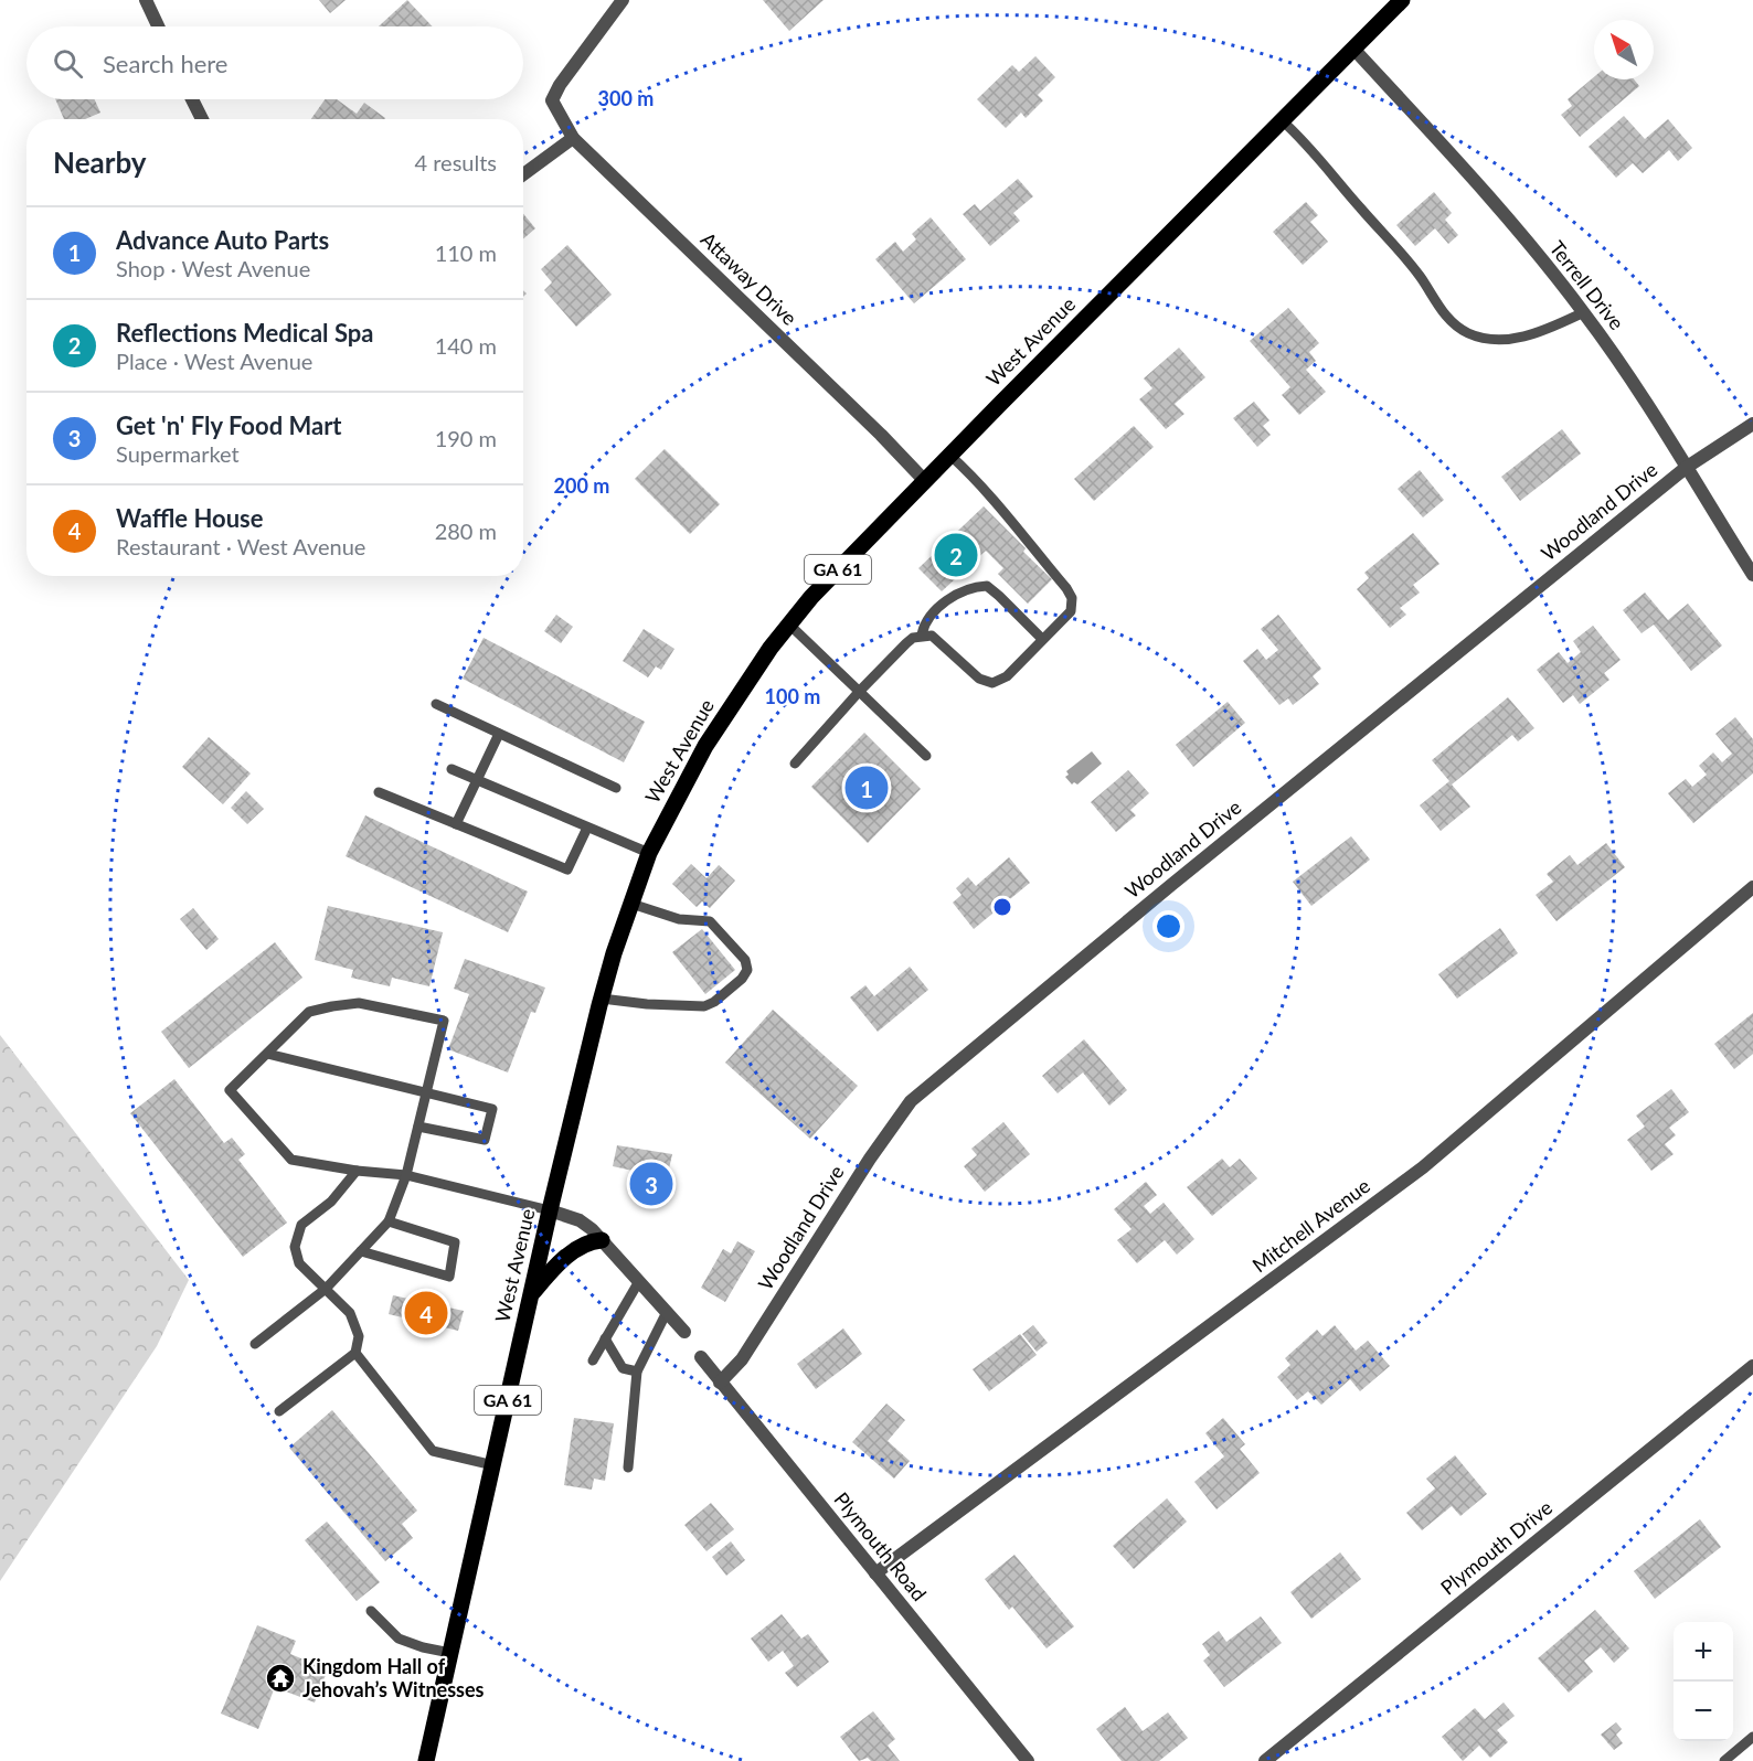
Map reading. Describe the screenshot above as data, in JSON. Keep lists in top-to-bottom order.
{
  "streets": {
    "main road": ["West Avenue", "GA 61"],
    "street": [
      "Attaway Drive",
      "Terrell Drive",
      "Woodland Drive",
      "Mitchell Avenue",
      "Plymouth Road",
      "Plymouth Drive"
    ]
  },
  "crossings": [
    ["Attaway Drive", "West Avenue"],
    ["Terrell Drive", "West Avenue"],
    ["Terrell Drive", "Woodland Drive"],
    ["Woodland Drive", "Plymouth Road"],
    ["Mitchell Avenue", "Plymouth Road"]
  ],
  "places": {
    "temple": ["Kingdom Hall of Jehovah’s Witnesses"]
  },
  "north": "top left",
  "page": {
    "search": "Search here",
    "heading": ["Nearby", "4 results"],
    "list": [
      {
        "mark": "1",
        "name": "Advance Auto Parts",
        "note": "Shop · West Avenue",
        "value": "110 m"
      },
      {
        "mark": "2",
        "name": "Reflections Medical Spa",
        "note": "Place · West Avenue",
        "value": "140 m"
      },
      {
        "mark": "3",
        "name": "Get 'n' Fly Food Mart",
        "note": "Supermarket",
        "value": "190 m"
      },
      {
        "mark": "4",
        "name": "Waffle House",
        "note": "Restaurant · West Avenue",
        "value": "280 m"
      }
    ],
    "pins": [
      "2",
      "1",
      "3",
      "4"
    ],
    "map_buttons": ["+", "−"]
  },
  "rings": ["300 m", "200 m", "100 m"]
}
